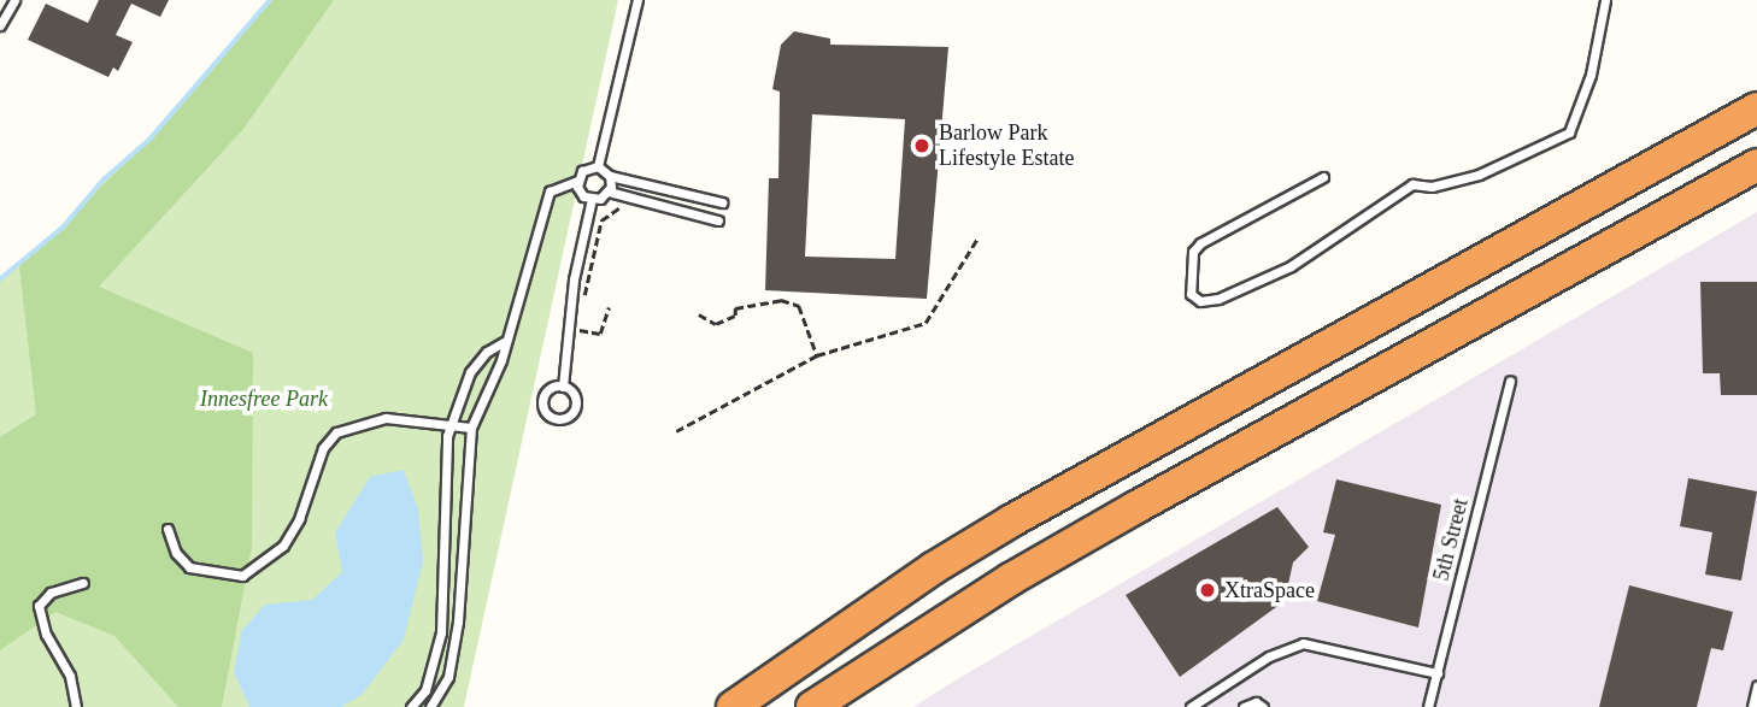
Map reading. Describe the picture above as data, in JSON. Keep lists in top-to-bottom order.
{
  "streets": {
    "lane": ["5th Street"]
  },
  "parks": ["Innesfree Park"],
  "places": ["Barlow Park Lifestyle Estate", "XtraSpace"]
}
